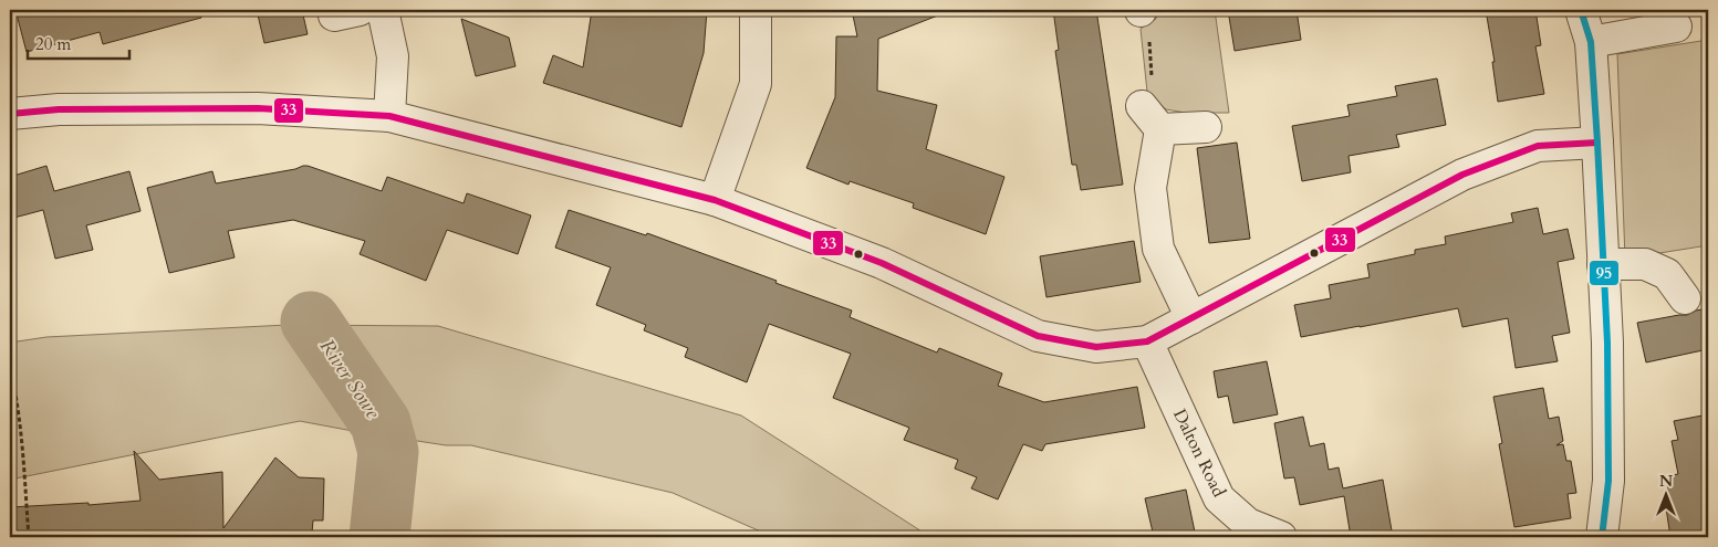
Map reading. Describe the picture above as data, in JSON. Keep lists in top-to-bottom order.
{
  "streets": {
    "street": ["Dalton Road"]
  },
  "water": ["River Sowe"],
  "lines": ["transit line 95", "transit line 33"],
  "scale_bar": "20 m",
  "north": "top"
}
